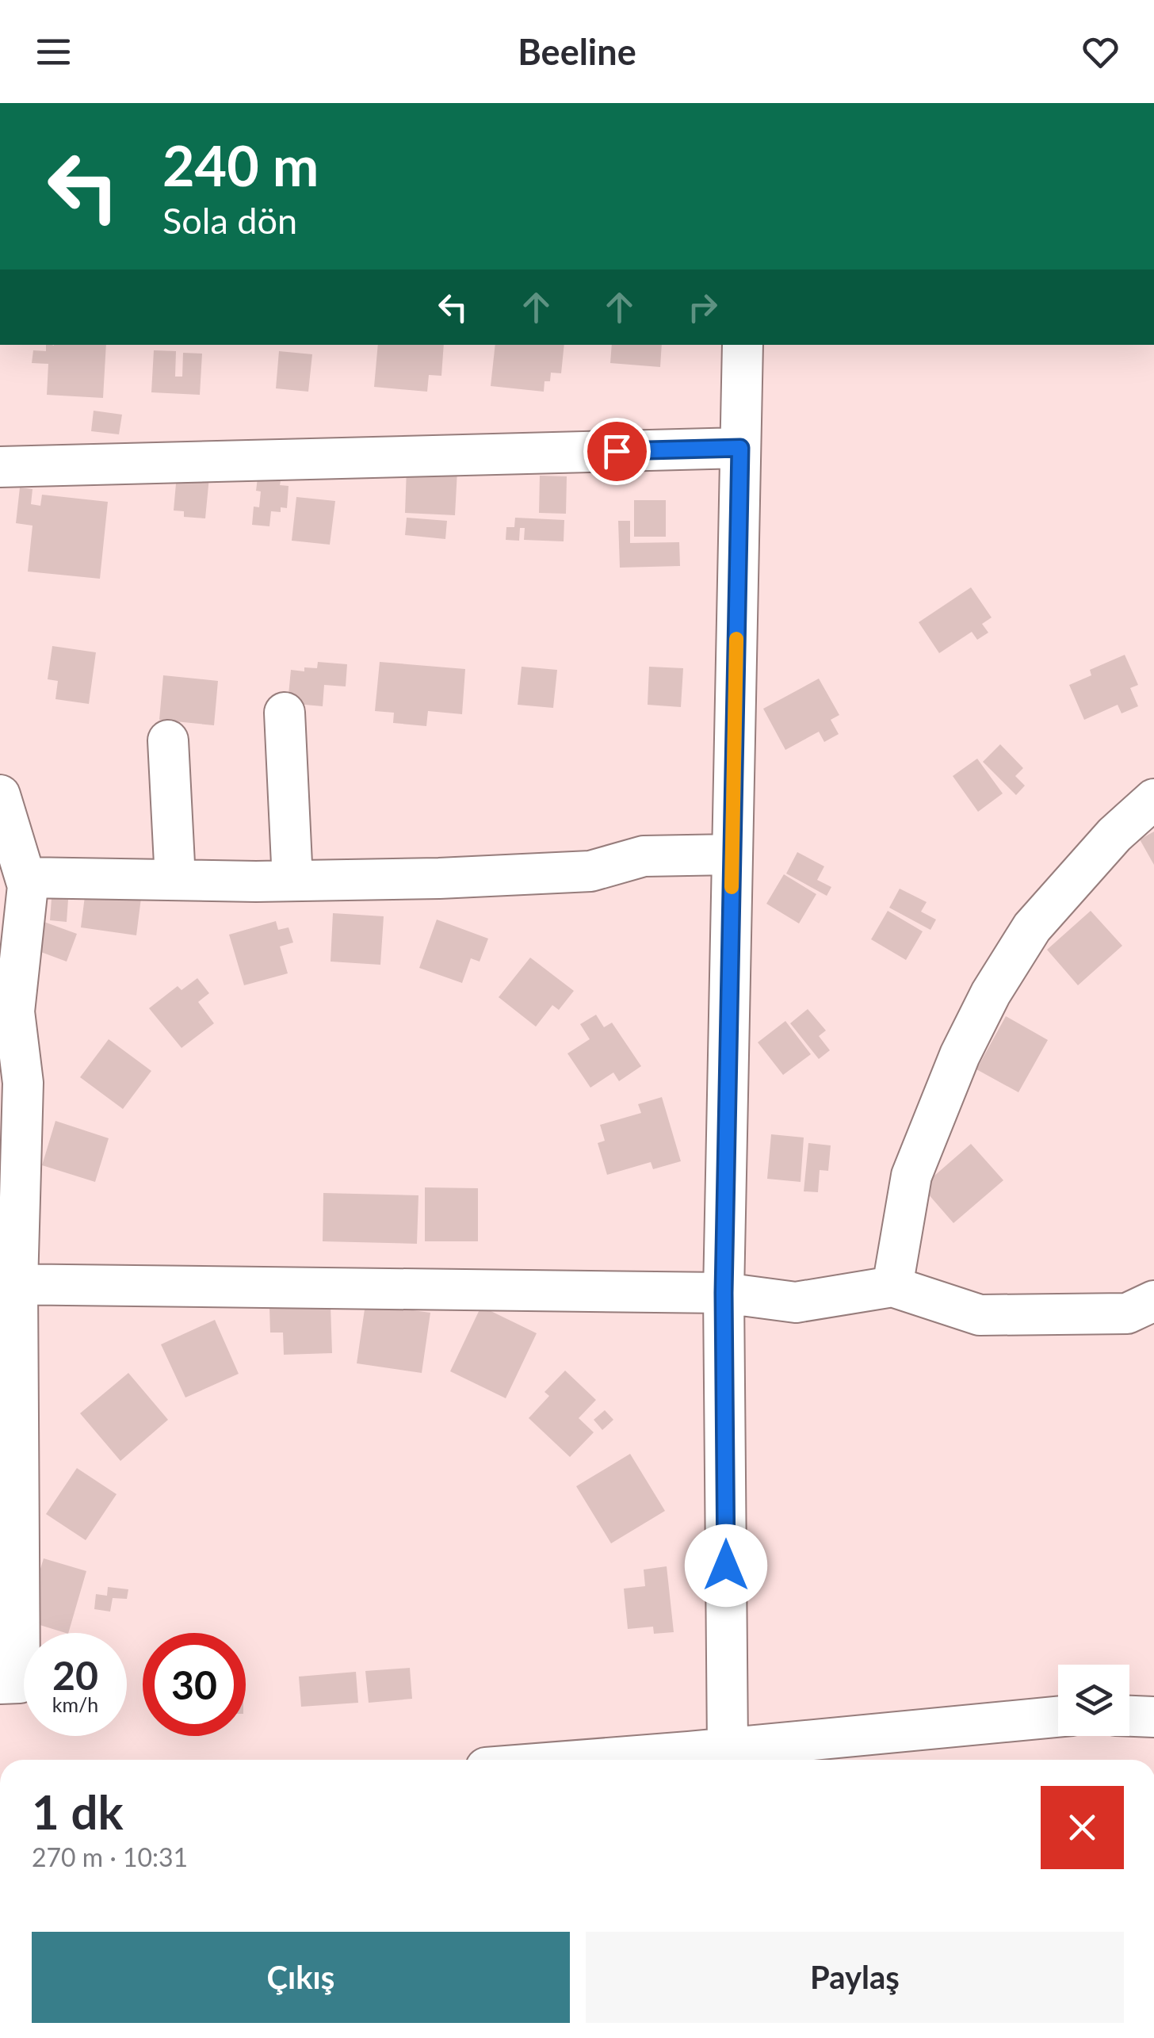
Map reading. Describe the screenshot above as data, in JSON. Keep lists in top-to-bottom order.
{
  "page": {
    "header": "Beeline",
    "turn": ["240 m", "Sola dön"],
    "speed": "20 km/h",
    "limit": "30",
    "heading": ["1 dk", "270 m · 10:31"],
    "buttons": ["Çıkış", "Paylaş"]
  }
}
